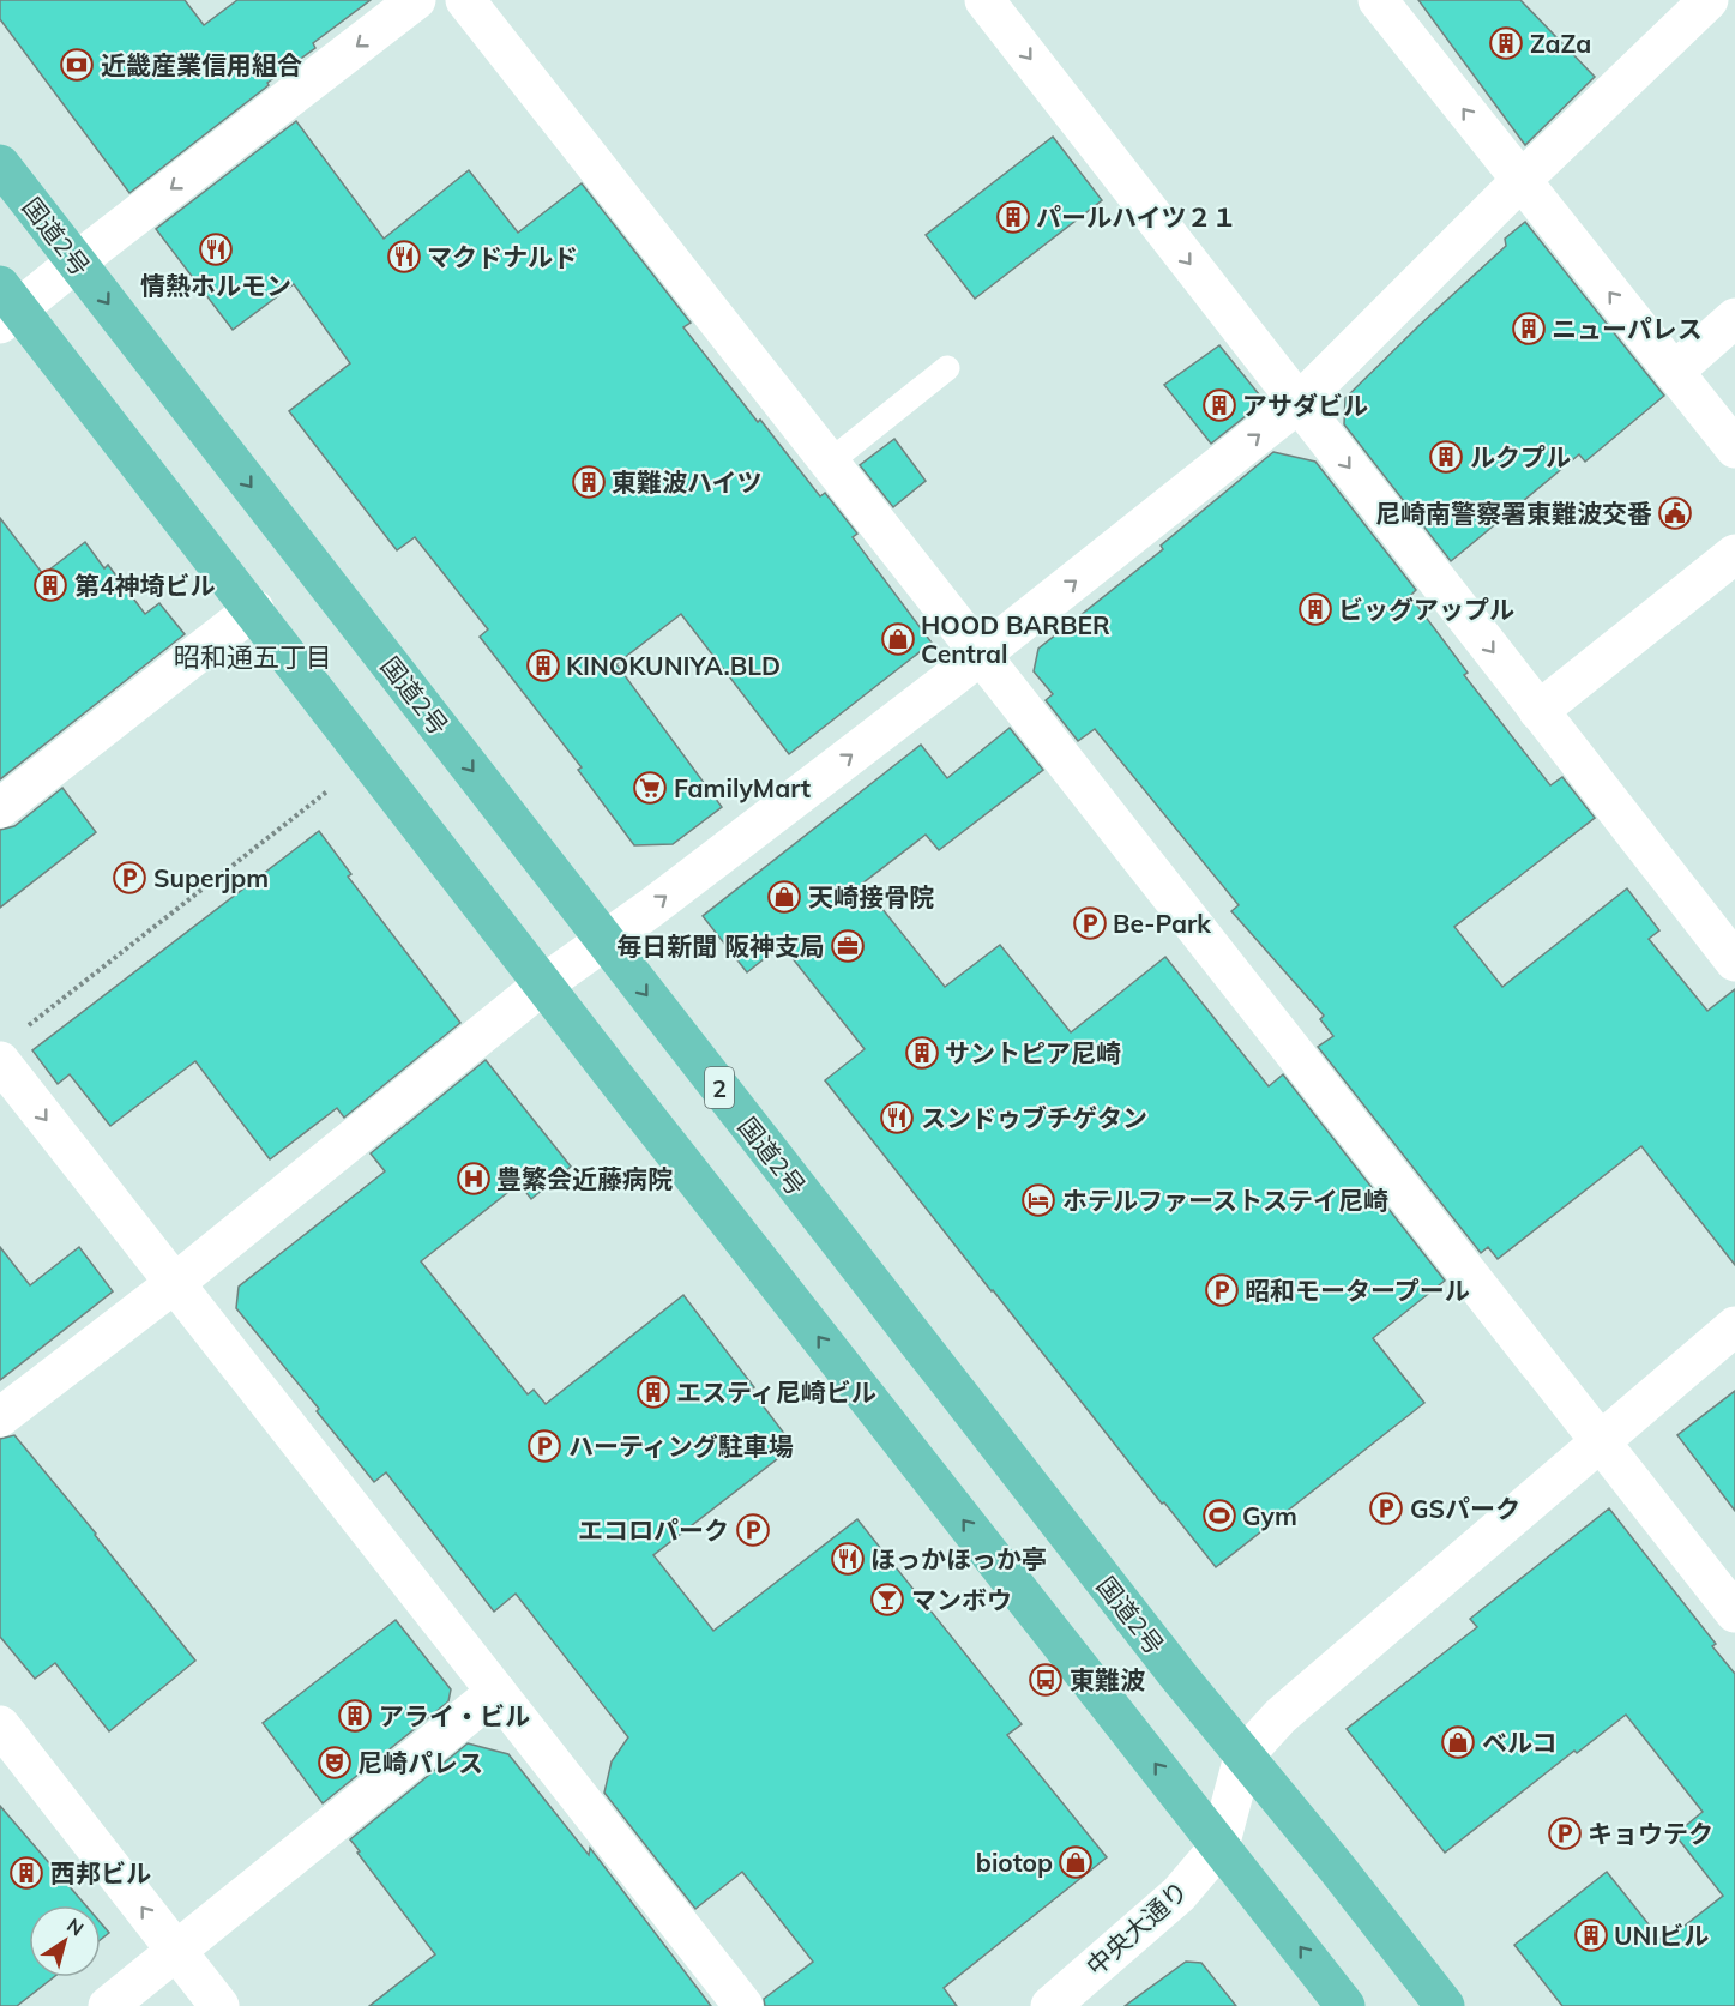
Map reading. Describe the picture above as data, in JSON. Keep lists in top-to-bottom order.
{
  "streets": {
    "highway": ["国道2号", "2"],
    "street": ["中央大通り"]
  },
  "districts": ["昭和通五丁目"],
  "places": {
    "building": [
      "ZaZa",
      "パールハイツ２１",
      "ニューパレス",
      "アサダビル",
      "ルクプル",
      "東難波ハイツ",
      "第4神埼ビル",
      "ビッグアップル",
      "KINOKUNIYA.BLD",
      "サントピア尼崎",
      "エスティ尼崎ビル",
      "アライ・ビル",
      "西邦ビル",
      "UNIビル"
    ],
    "bank": ["近畿産業信用組合"],
    "restaurant": [
      "情熱ホルモン",
      "マクドナルド",
      "スンドゥブチゲタン",
      "ほっかほっか亭"
    ],
    "public building": ["尼崎南警察署東難波交番"],
    "shop": [
      "HOOD BARBER Central",
      "天崎接骨院",
      "ベルコ",
      "biotop"
    ],
    "supermarket": ["FamilyMart"],
    "parking": [
      "Superjpm",
      "Be-Park",
      "昭和モータープール",
      "ハーティング駐車場",
      "GSパーク",
      "エコロパーク",
      "キョウテク"
    ],
    "office": ["毎日新聞 阪神支局"],
    "hospital": ["豊繁会近藤病院"],
    "hotel": ["ホテルファーストステイ尼崎"],
    "sports": ["Gym"],
    "bar": ["マンボウ"],
    "bus stop": ["東難波"],
    "theatre": ["尼崎パレス"]
  },
  "north": "top right"
}
